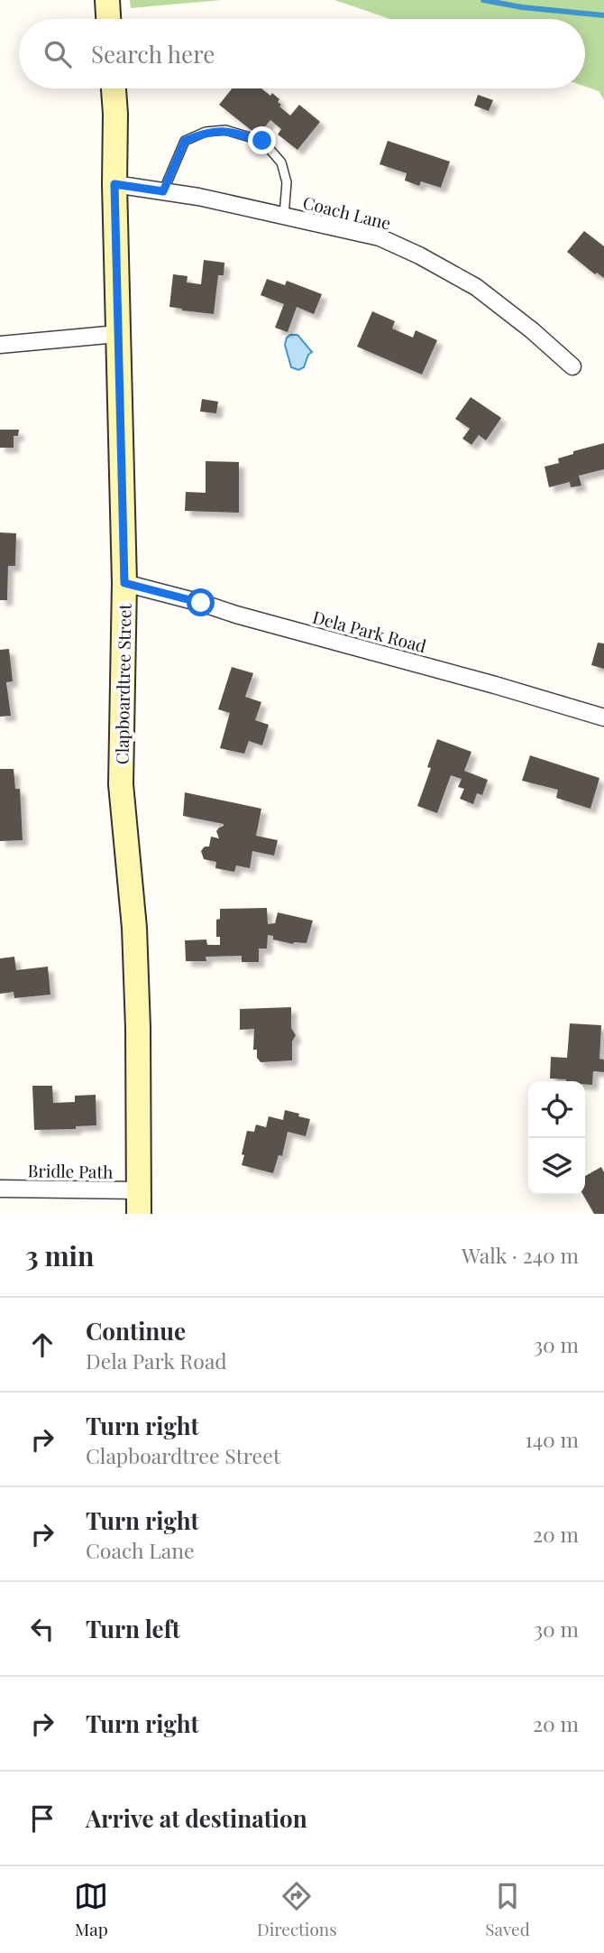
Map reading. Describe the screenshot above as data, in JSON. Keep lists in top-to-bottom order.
{
  "streets": {
    "street": [
      "Coach Lane",
      "Dela Park Road",
      "Clapboardtree Street",
      "Bridle Path"
    ]
  },
  "crossings": [
    ["Coach Lane", "Clapboardtree Street"],
    ["Dela Park Road", "Clapboardtree Street"],
    ["Clapboardtree Street", "Bridle Path"]
  ],
  "page": {
    "search": "Search here",
    "heading": ["3 min", "Walk · 240 m"],
    "list": [
      ["Continue", "Dela Park Road", "30 m"],
      ["Turn right", "Clapboardtree Street", "140 m"],
      ["Turn right", "Coach Lane", "20 m"],
      ["Turn left", "30 m"],
      ["Turn right", "20 m"],
      "Arrive at destination"
    ],
    "nav": ["Map", "Directions", "Saved"]
  }
}
